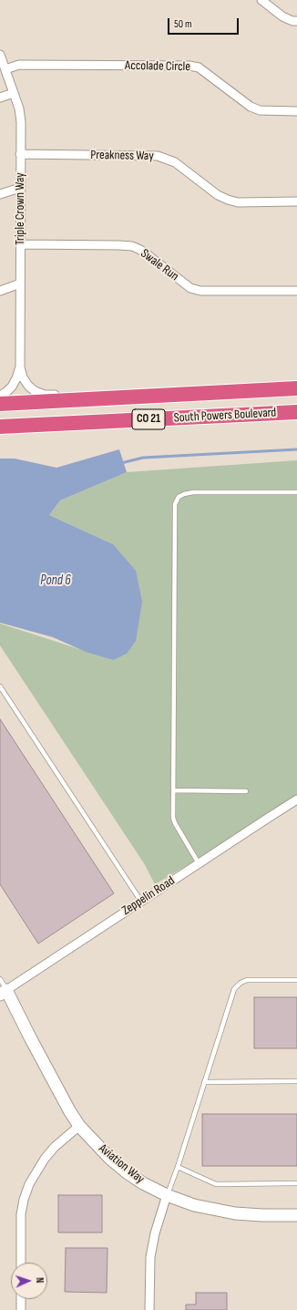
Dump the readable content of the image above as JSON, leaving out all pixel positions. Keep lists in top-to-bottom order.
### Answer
{
  "streets": {
    "highway": ["South Powers Boulevard", "CO 21"],
    "street": [
      "Accolade Circle",
      "Preakness Way",
      "Triple Crown Way",
      "Swale Run",
      "Zeppelin Road",
      "Aviation Way"
    ]
  },
  "crossings": [
    ["Accolade Circle", "Triple Crown Way"],
    ["Preakness Way", "Triple Crown Way"],
    ["Triple Crown Way", "Swale Run"],
    ["Triple Crown Way", "South Powers Boulevard"],
    ["Zeppelin Road", "Aviation Way"]
  ],
  "water": ["Pond 6"],
  "scale_bar": "50 m",
  "north": "right"
}
